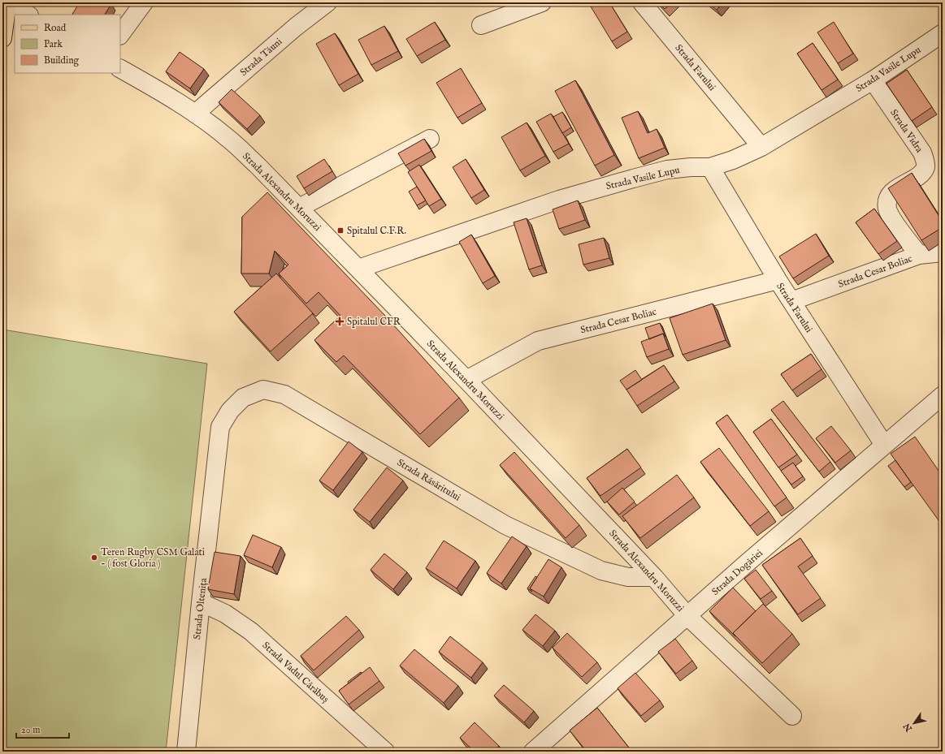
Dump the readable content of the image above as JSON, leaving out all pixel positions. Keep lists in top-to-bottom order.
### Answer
{
  "streets": {
    "street": [
      "Strada Tăuni",
      "Strada Farului",
      "Strada Vasile Lupu",
      "Strada Vidra",
      "Strada Alexandru Moruzzi",
      "Strada Cesar Boliac",
      "Strada Răsăritului",
      "Strada Dogăriei",
      "Strada Oltenița",
      "Strada Vadul Cărăbuș"
    ]
  },
  "crossings": [
    ["Strada Tăuni", "Strada Alexandru Moruzzi"],
    ["Strada Farului", "Strada Vasile Lupu"],
    ["Strada Farului", "Strada Cesar Boliac"],
    ["Strada Farului", "Strada Dogăriei"],
    ["Strada Vasile Lupu", "Strada Vidra"],
    ["Strada Vasile Lupu", "Strada Alexandru Moruzzi"],
    ["Strada Vidra", "Strada Cesar Boliac"],
    ["Strada Alexandru Moruzzi", "Strada Cesar Boliac"],
    ["Strada Alexandru Moruzzi", "Strada Răsăritului"],
    ["Strada Alexandru Moruzzi", "Strada Dogăriei"],
    ["Strada Răsăritului", "Strada Oltenița"],
    ["Strada Oltenița", "Strada Vadul Cărăbuș"]
  ],
  "places": {
    "transit": ["Spitalul C.F.R."],
    "health": ["Spitalul CFR"],
    "other": ["Teren Rugby CSM Galati - ( fost Gloria )"]
  },
  "legend": ["Road", "Park", "Building"],
  "scale_bar": "20 m",
  "north": "bottom left"
}
